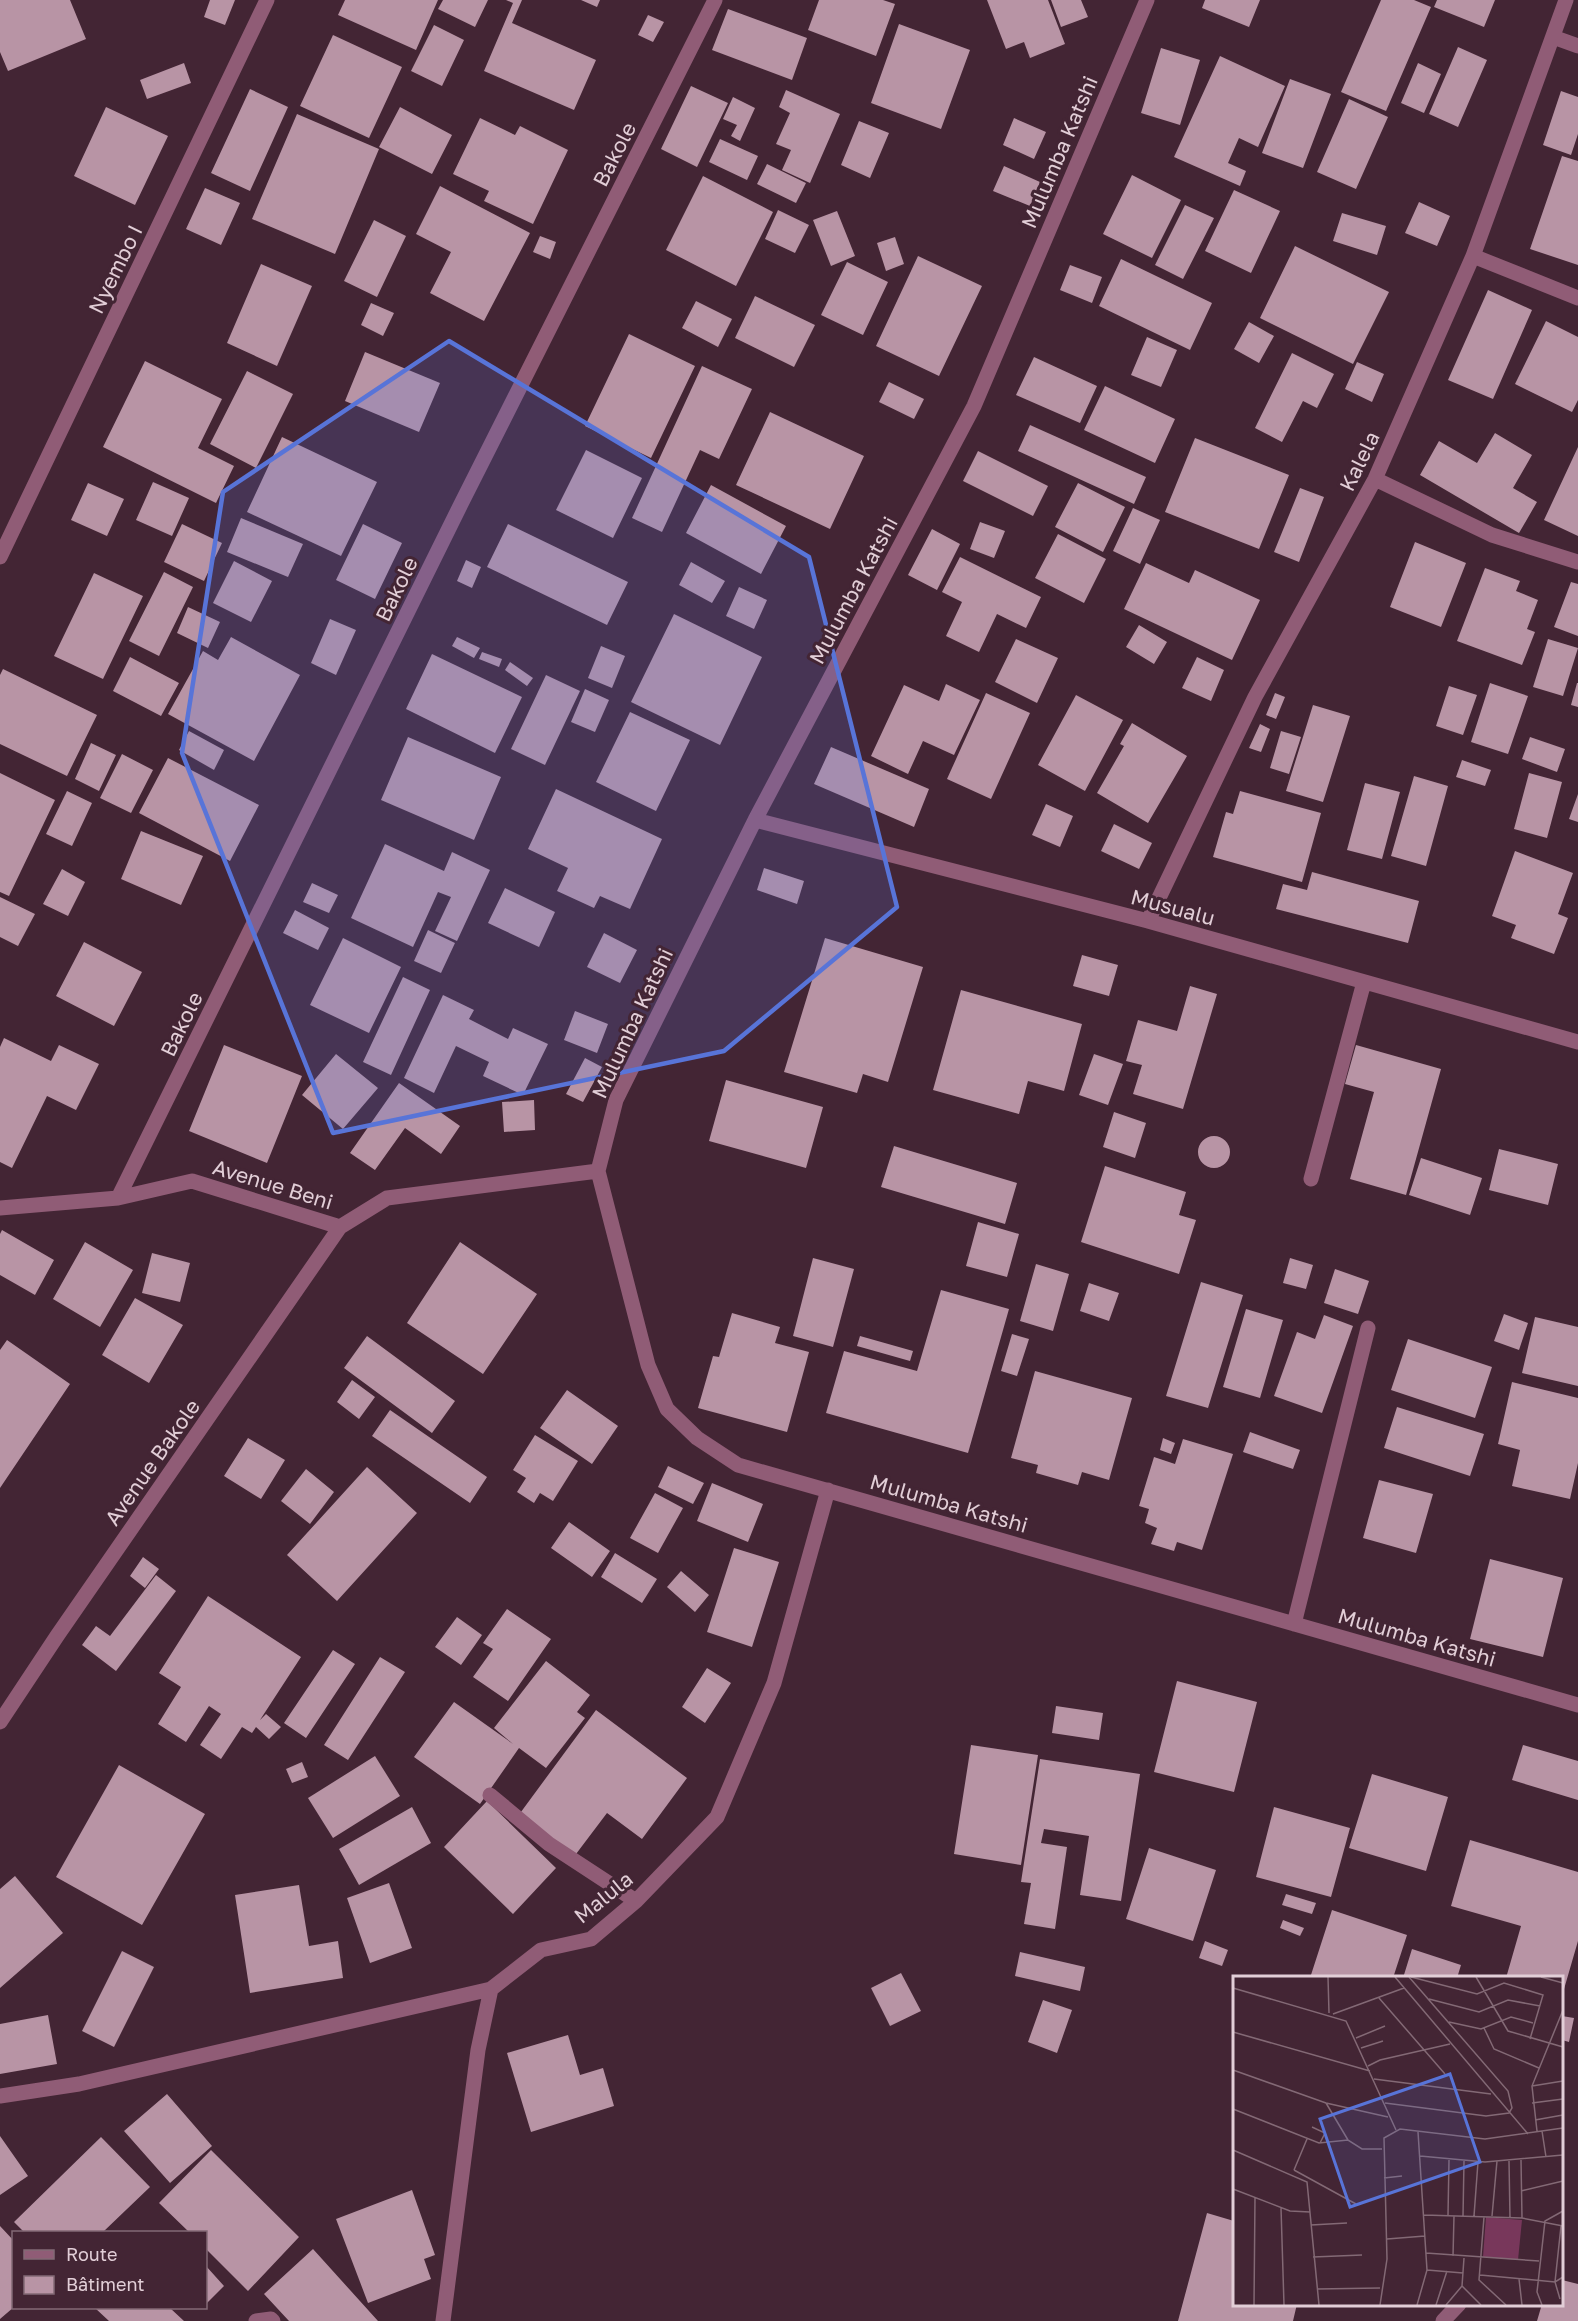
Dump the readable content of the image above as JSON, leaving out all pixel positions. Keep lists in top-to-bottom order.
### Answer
{
  "streets": {
    "street": [
      "Mulumba Katshi",
      "Bakole",
      "Nyembo I",
      "Kalela",
      "Musualu",
      "Avenue Beni",
      "Avenue Bakole",
      "Malula"
    ]
  },
  "crossings": [
    ["Mulumba Katshi", "Musualu"],
    ["Mulumba Katshi", "Avenue Beni"],
    ["Mulumba Katshi", "Malula"],
    ["Bakole", "Avenue Beni"],
    ["Kalela", "Musualu"],
    ["Avenue Beni", "Avenue Bakole"]
  ],
  "legend": ["Route", "Bâtiment"]
}
